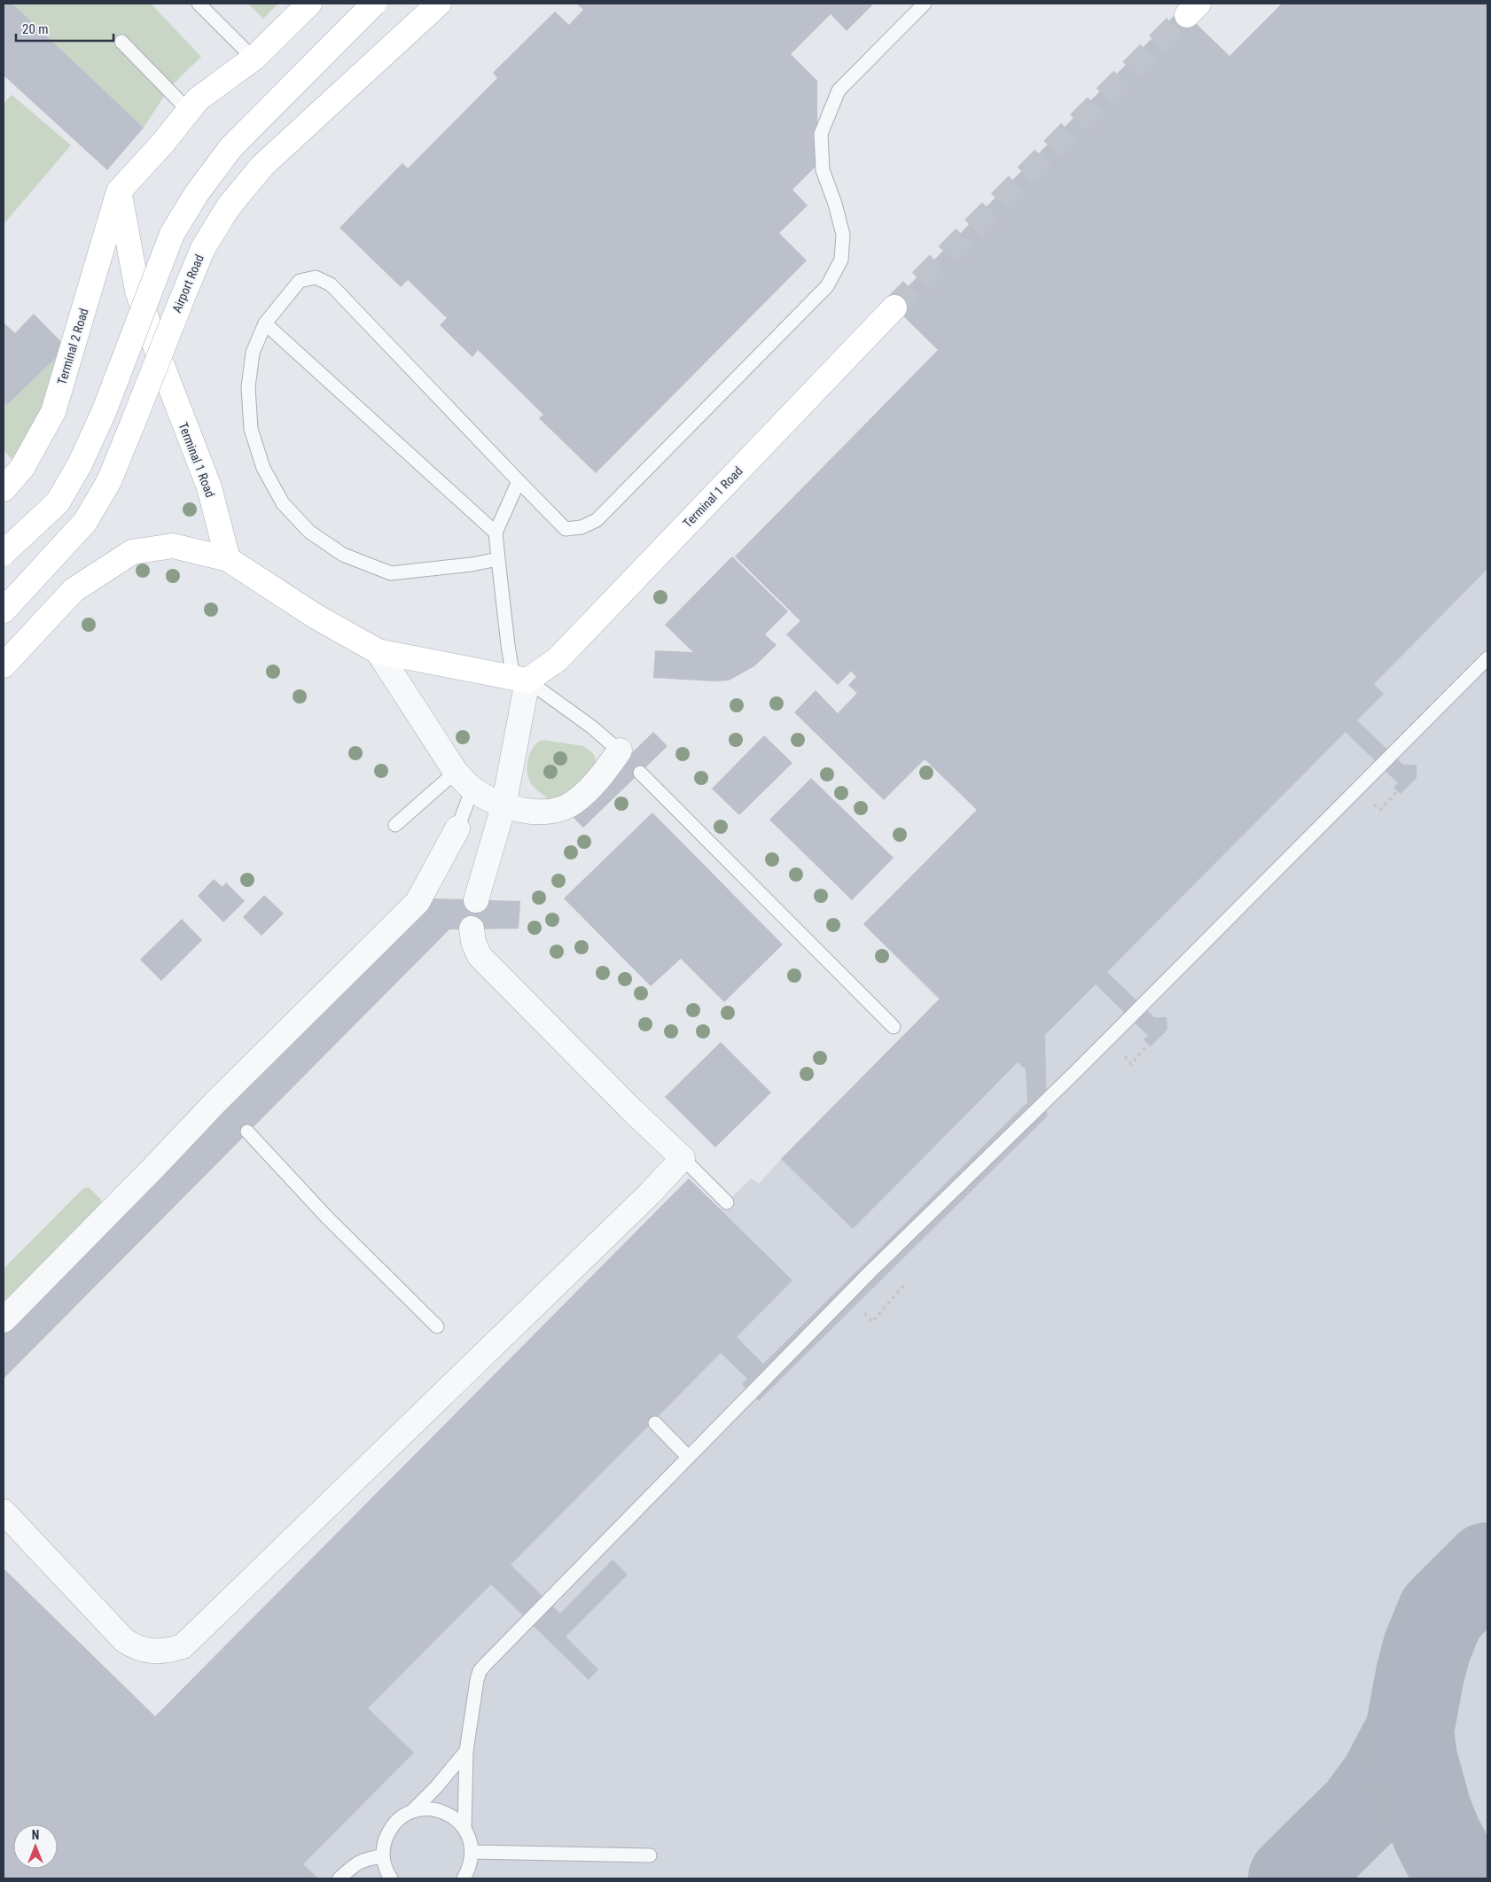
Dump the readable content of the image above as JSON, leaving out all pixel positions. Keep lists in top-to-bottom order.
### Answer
{
  "streets": {
    "street": ["Airport Road", "Terminal 2 Road", "Terminal 1 Road"]
  },
  "crossings": [
    ["Terminal 2 Road", "Terminal 1 Road"]
  ],
  "scale_bar": "20 m",
  "north": "top"
}
